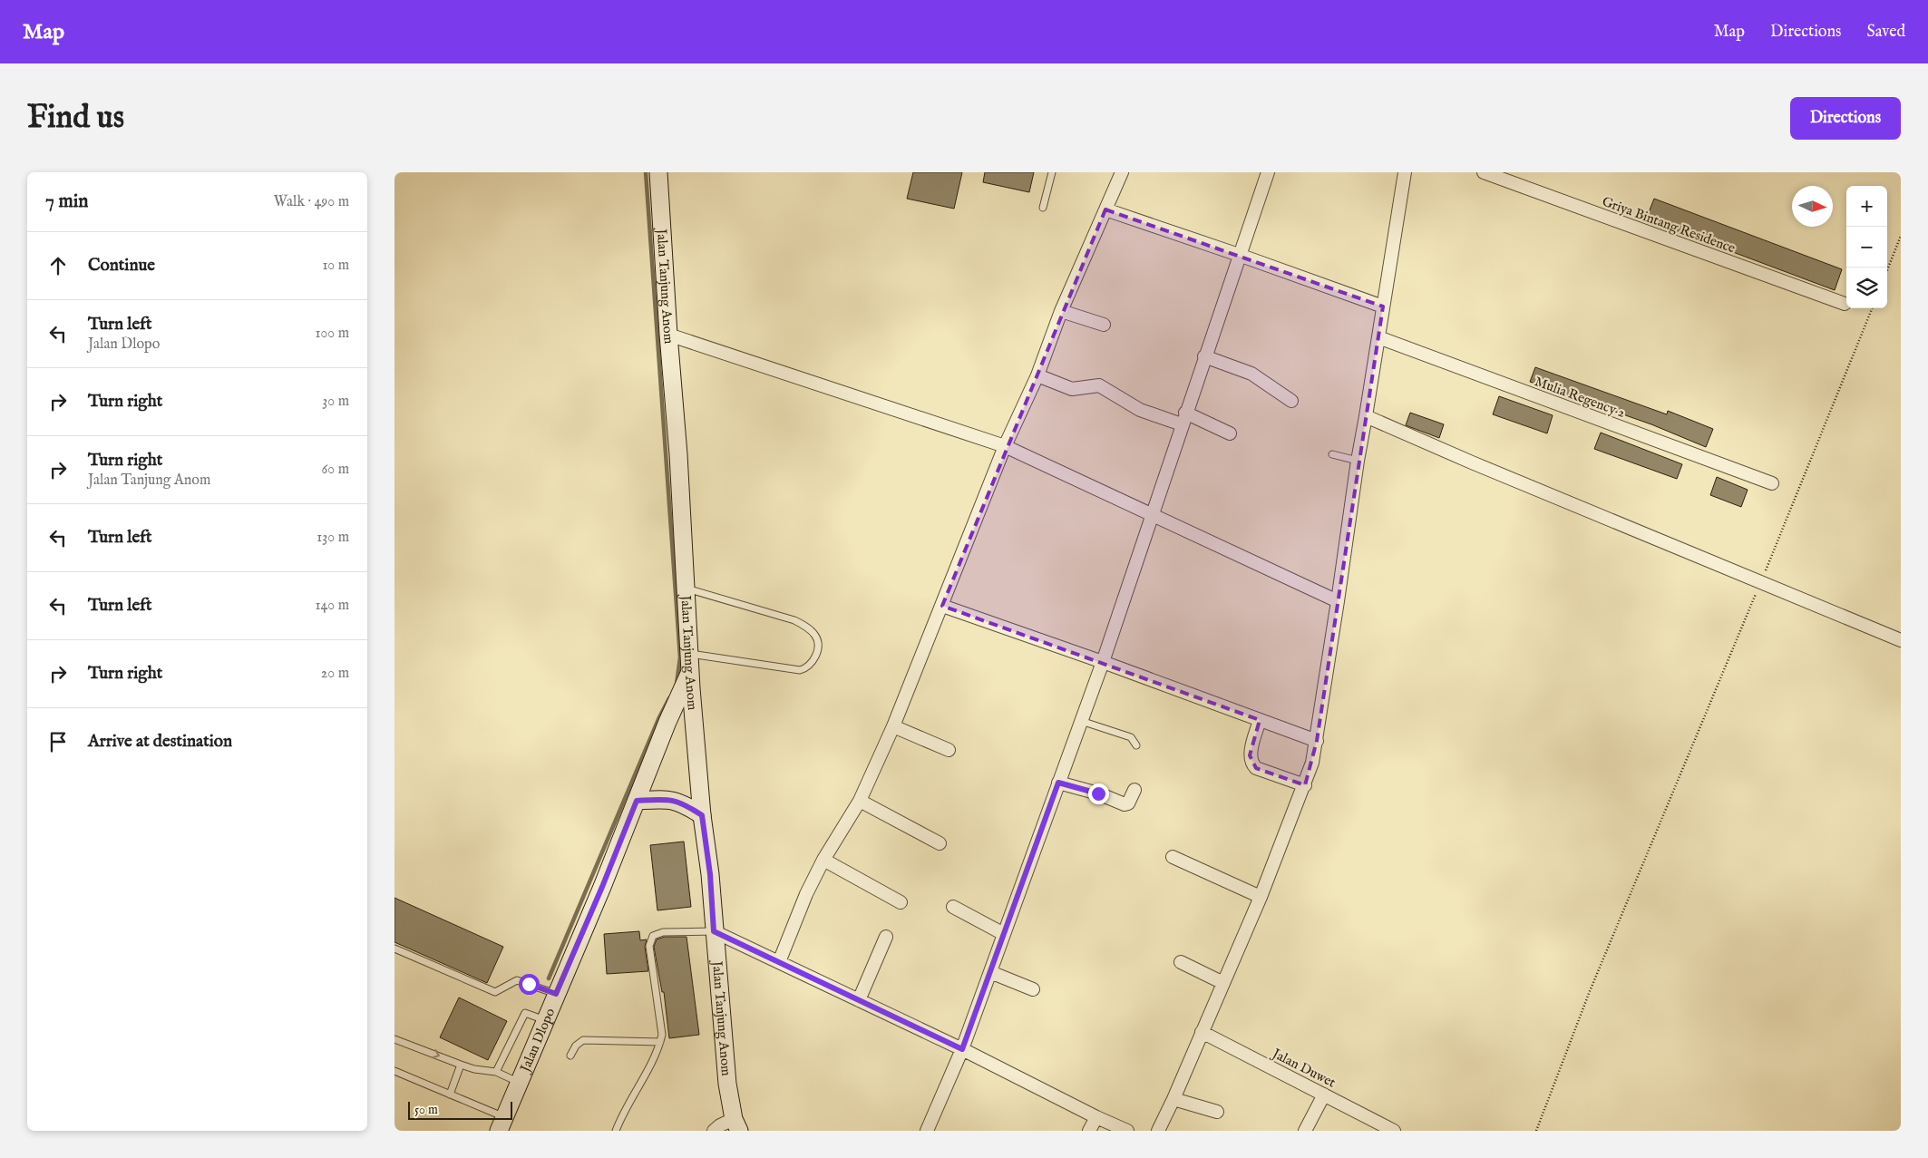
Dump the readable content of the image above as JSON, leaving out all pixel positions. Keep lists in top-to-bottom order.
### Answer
{
  "streets": {
    "main road": ["Jalan Tanjung Anom", "Jalan Dlopo"],
    "street": ["Griya Bintang Residence", "Mulia Regency 2", "Jalan Duwet"]
  },
  "crossings": [
    ["Jalan Tanjung Anom", "Jalan Dlopo"]
  ],
  "scale_bar": "50 m",
  "north": "right",
  "page": {
    "header": "Map",
    "nav": ["Map", "Directions", "Saved"],
    "buttons": "Directions",
    "title": "Find us",
    "heading": ["7 min", "Walk · 490 m"],
    "map_buttons": ["+", "−"],
    "list": [
      ["Continue", "10 m"],
      ["Turn left", "Jalan Dlopo", "100 m"],
      ["Turn right", "30 m"],
      ["Turn right", "Jalan Tanjung Anom", "60 m"],
      ["Turn left", "130 m"],
      ["Turn left", "140 m"],
      ["Turn right", "20 m"],
      "Arrive at destination"
    ],
    "scale": "50 m"
  }
}
